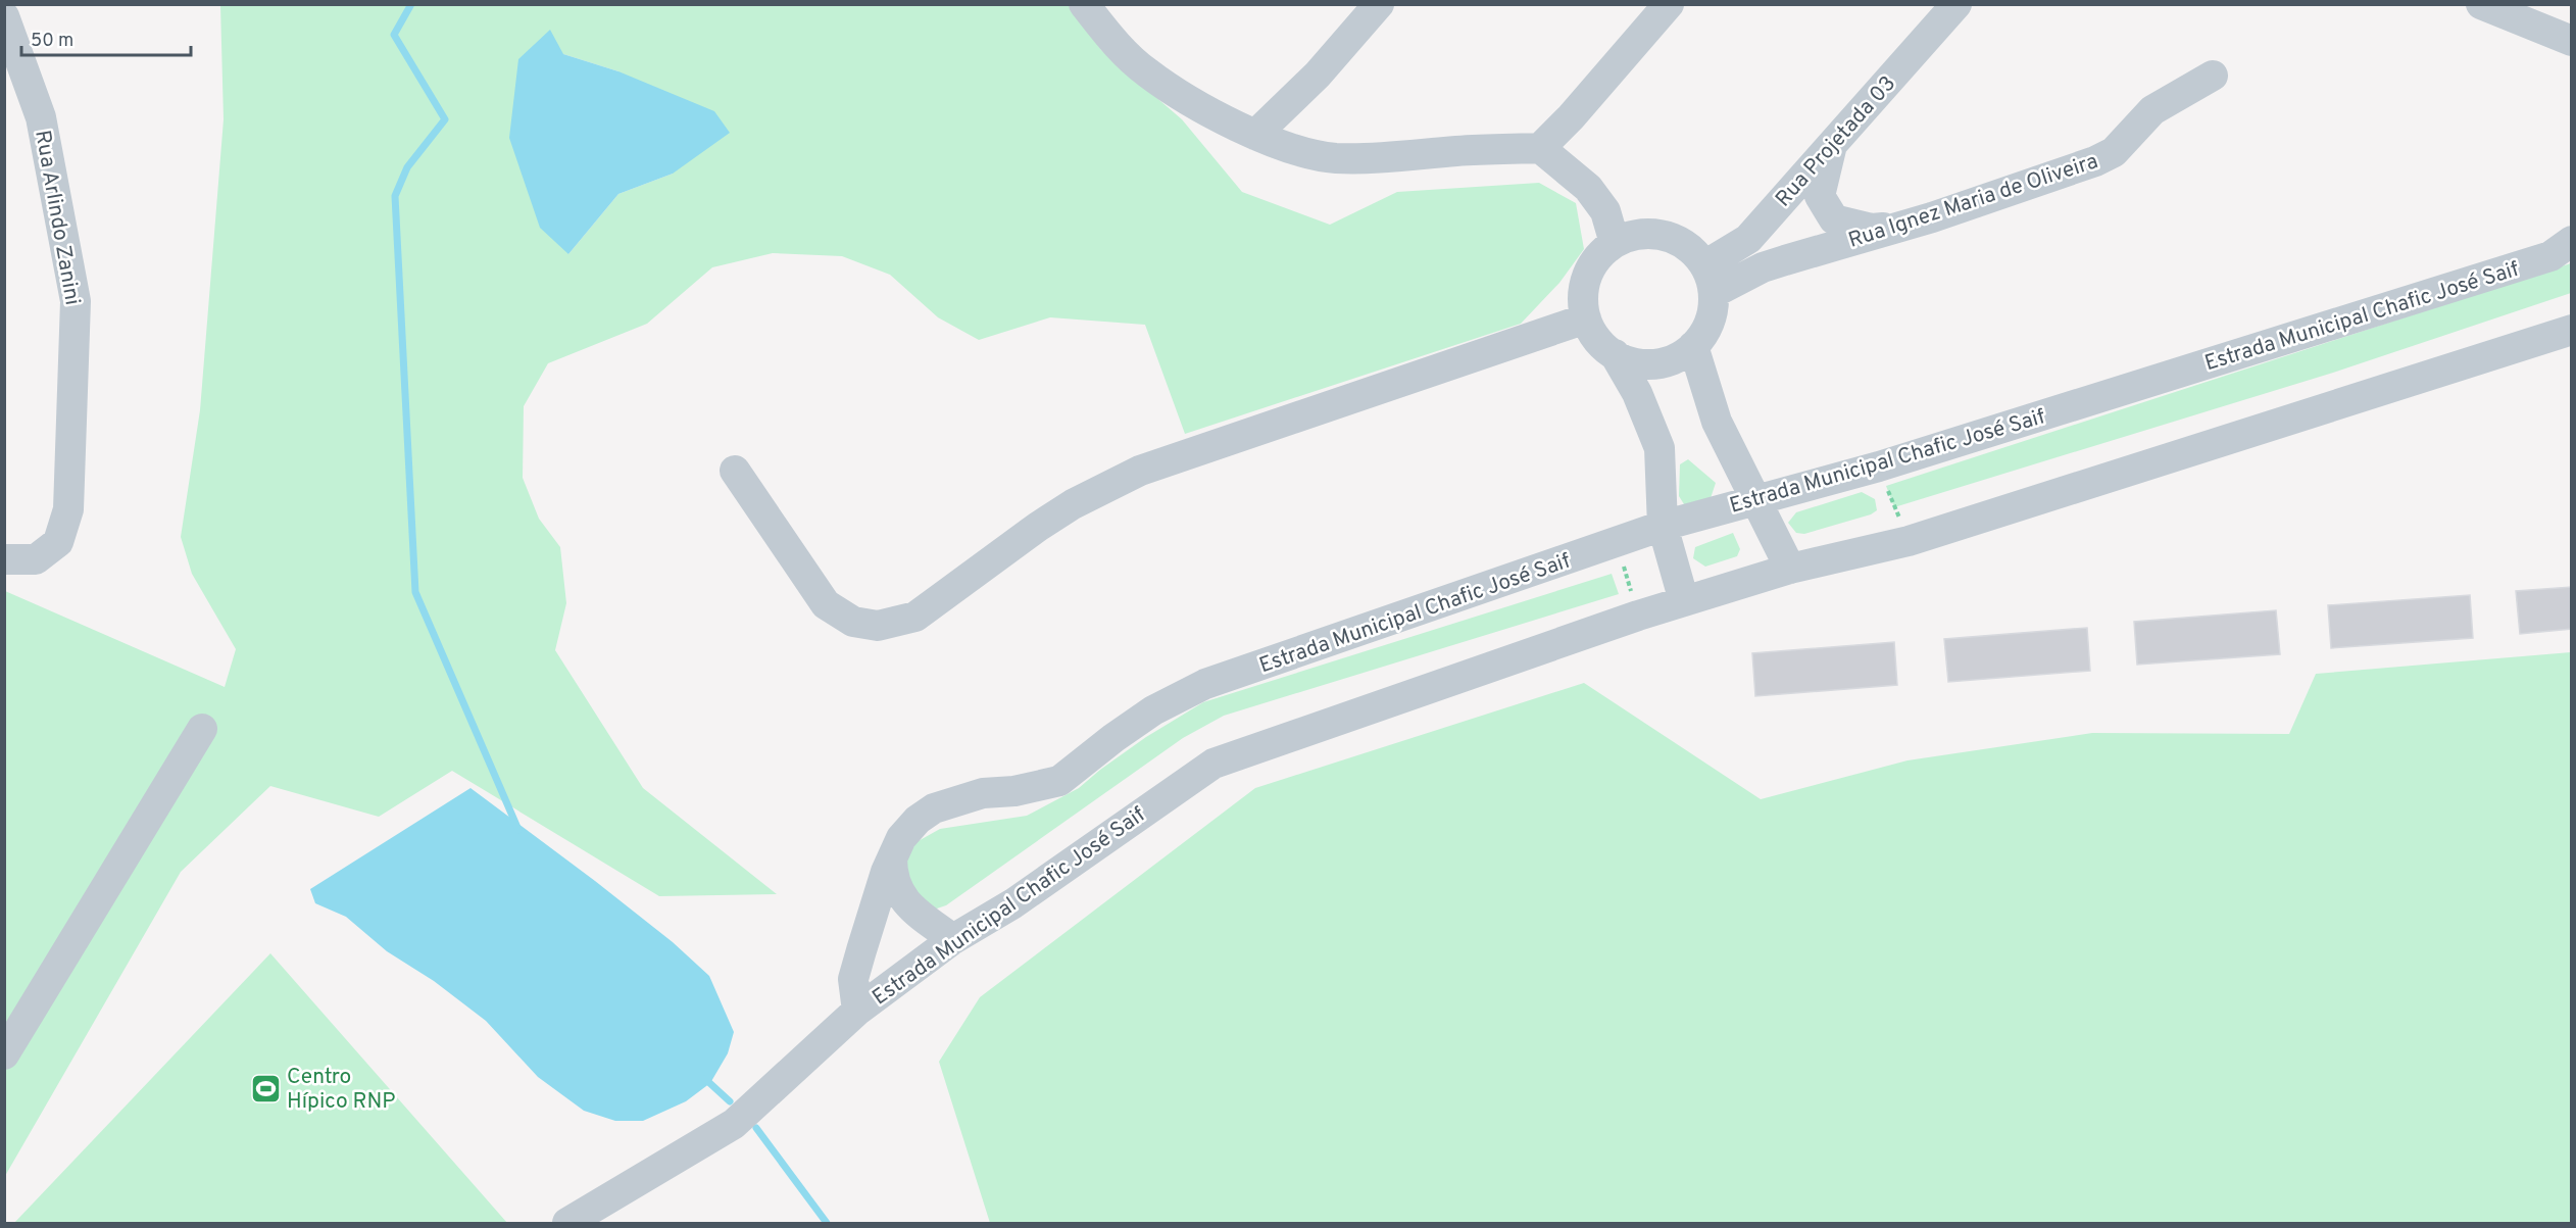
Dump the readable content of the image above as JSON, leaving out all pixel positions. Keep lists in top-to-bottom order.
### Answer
{
  "streets": {
    "street": [
      "Rua Projetada 03",
      "Rua Ignez Maria de Oliveira",
      "Rua Arlindo Zanini",
      "Estrada Municipal Chafic José Saif"
    ]
  },
  "crossings": [
    ["Rua Projetada 03", "Rua Ignez Maria de Oliveira"]
  ],
  "places": {
    "sports": ["Centro Hípico RNP"]
  },
  "scale_bar": "50 m"
}
